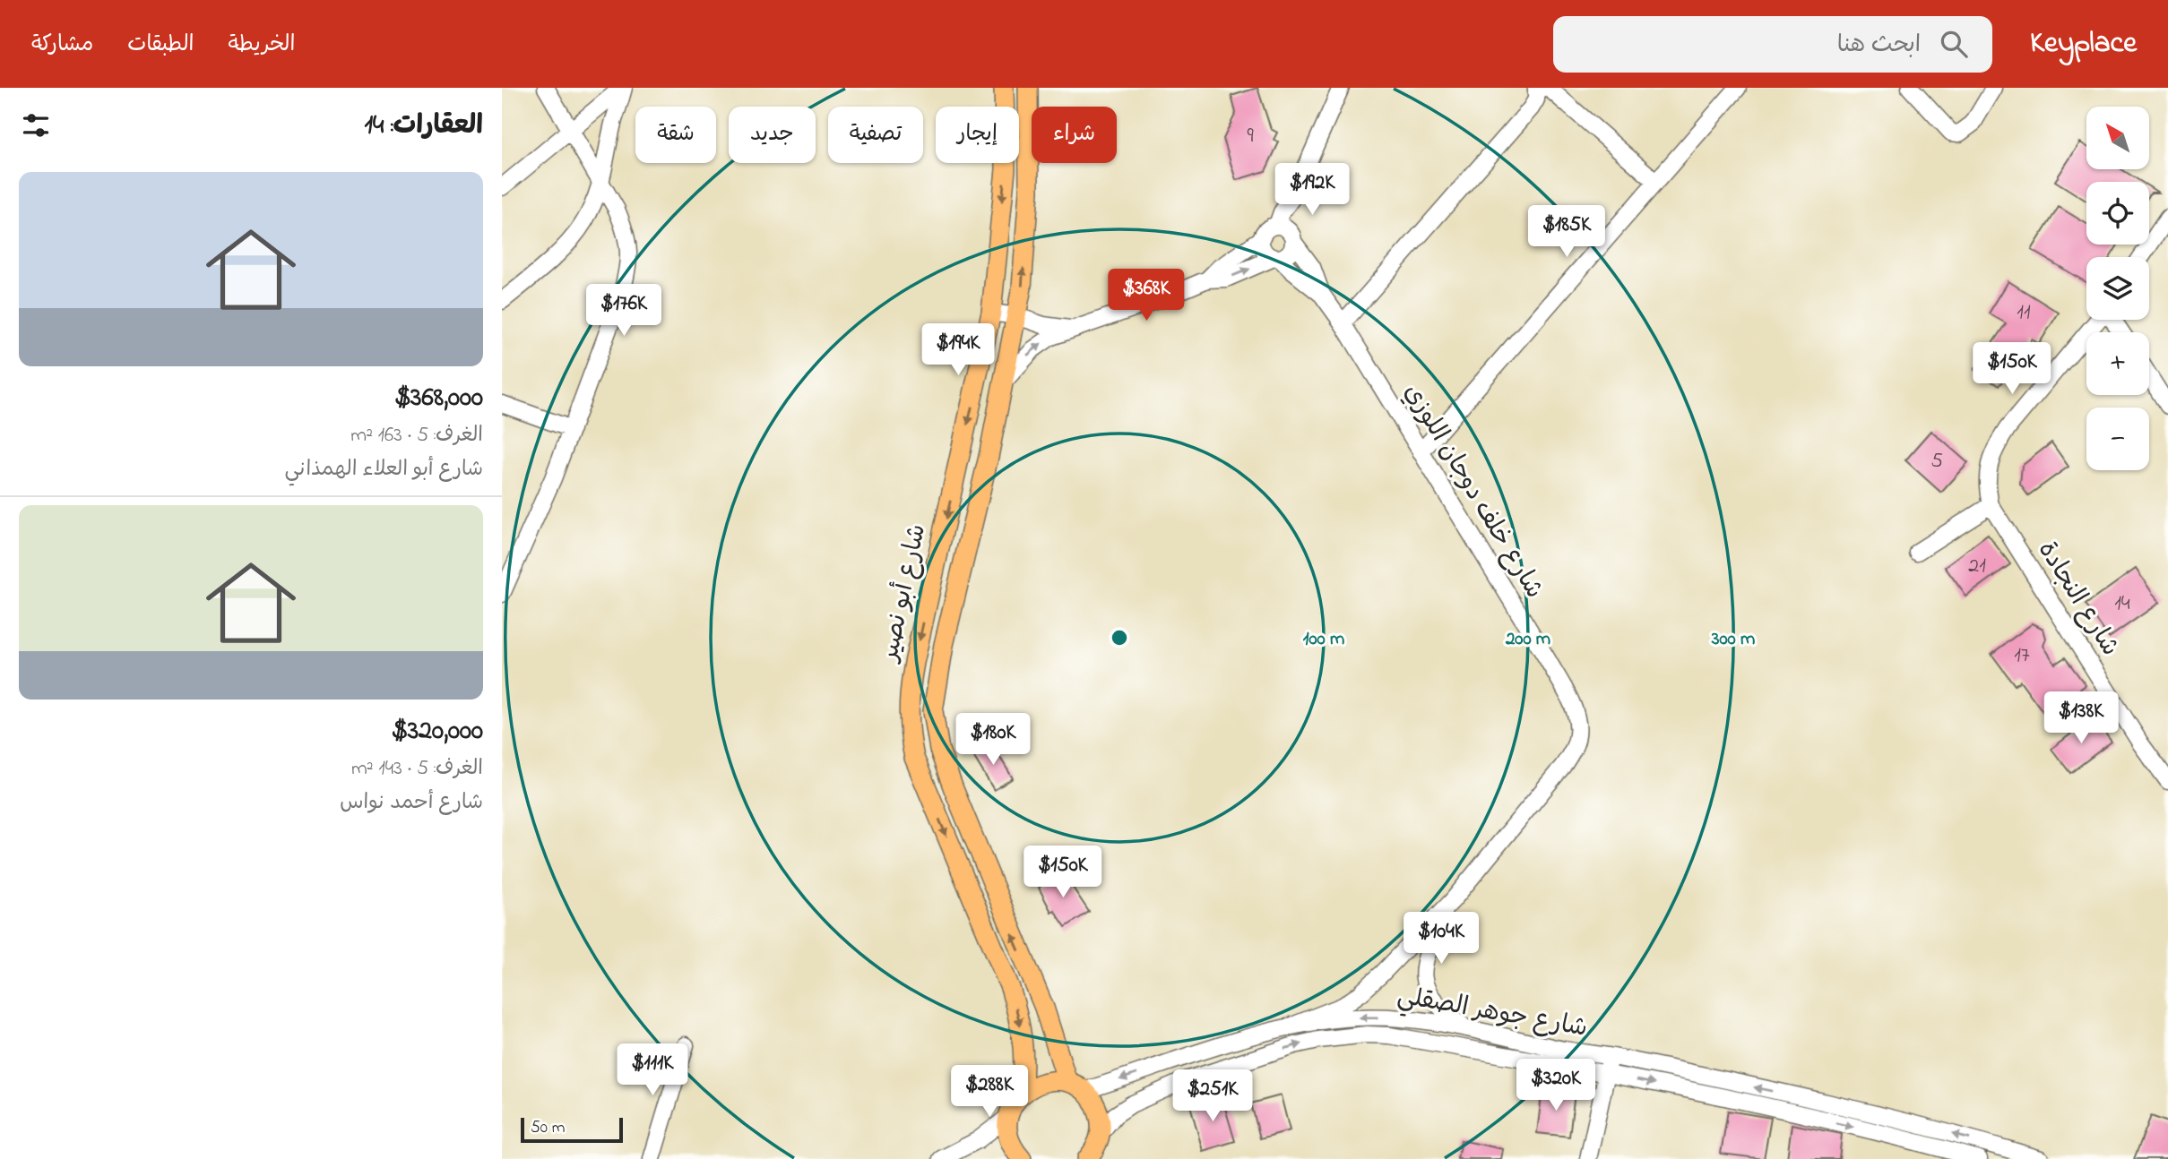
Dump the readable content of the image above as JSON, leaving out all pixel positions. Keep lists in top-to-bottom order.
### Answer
{
  "streets": {
    "main road": ["شارع أبو نصير"],
    "street": ["شارع خلف دوجان اللوزي", "شارع النجادة", "شارع جوهر الصقلي"]
  },
  "crossings": [
    ["شارع خلف دوجان اللوزي", "شارع جوهر الصقلي"],
    ["شارع أبو نصير", "شارع جوهر الصقلي"]
  ],
  "house_numbers": [
    "9",
    "11",
    "5",
    "21",
    "14",
    "17"
  ],
  "scale_bar": "50 m",
  "north": "top left",
  "page": {
    "header": "Keyplace",
    "search": "ابحث هنا",
    "nav": ["الخريطة", "الطبقات", "مشاركة"],
    "heading": "العقارات: 14",
    "map_buttons": ["+", "−"],
    "chip": [
      "شراء",
      "إيجار",
      "تصفية",
      "جديد",
      "شقة"
    ],
    "price": [
      "$192K",
      "$185K",
      "$368K",
      "$176K",
      "$194K",
      "$150K",
      "$138K",
      "$180K",
      "$150K",
      "$104K",
      "$111K",
      "$320K",
      "$288K",
      "$251K"
    ],
    "list": [
      {
        "name": "$368,000",
        "note": "الغرف: 5 · 163 m² · شارع أبو العلاء الهمذاني"
      },
      {
        "name": "$320,000",
        "note": "الغرف: 5 · 143 m² · شارع أحمد نواس"
      }
    ],
    "scale": "50 m"
  },
  "rings": ["100 m", "200 m", "300 m"]
}
